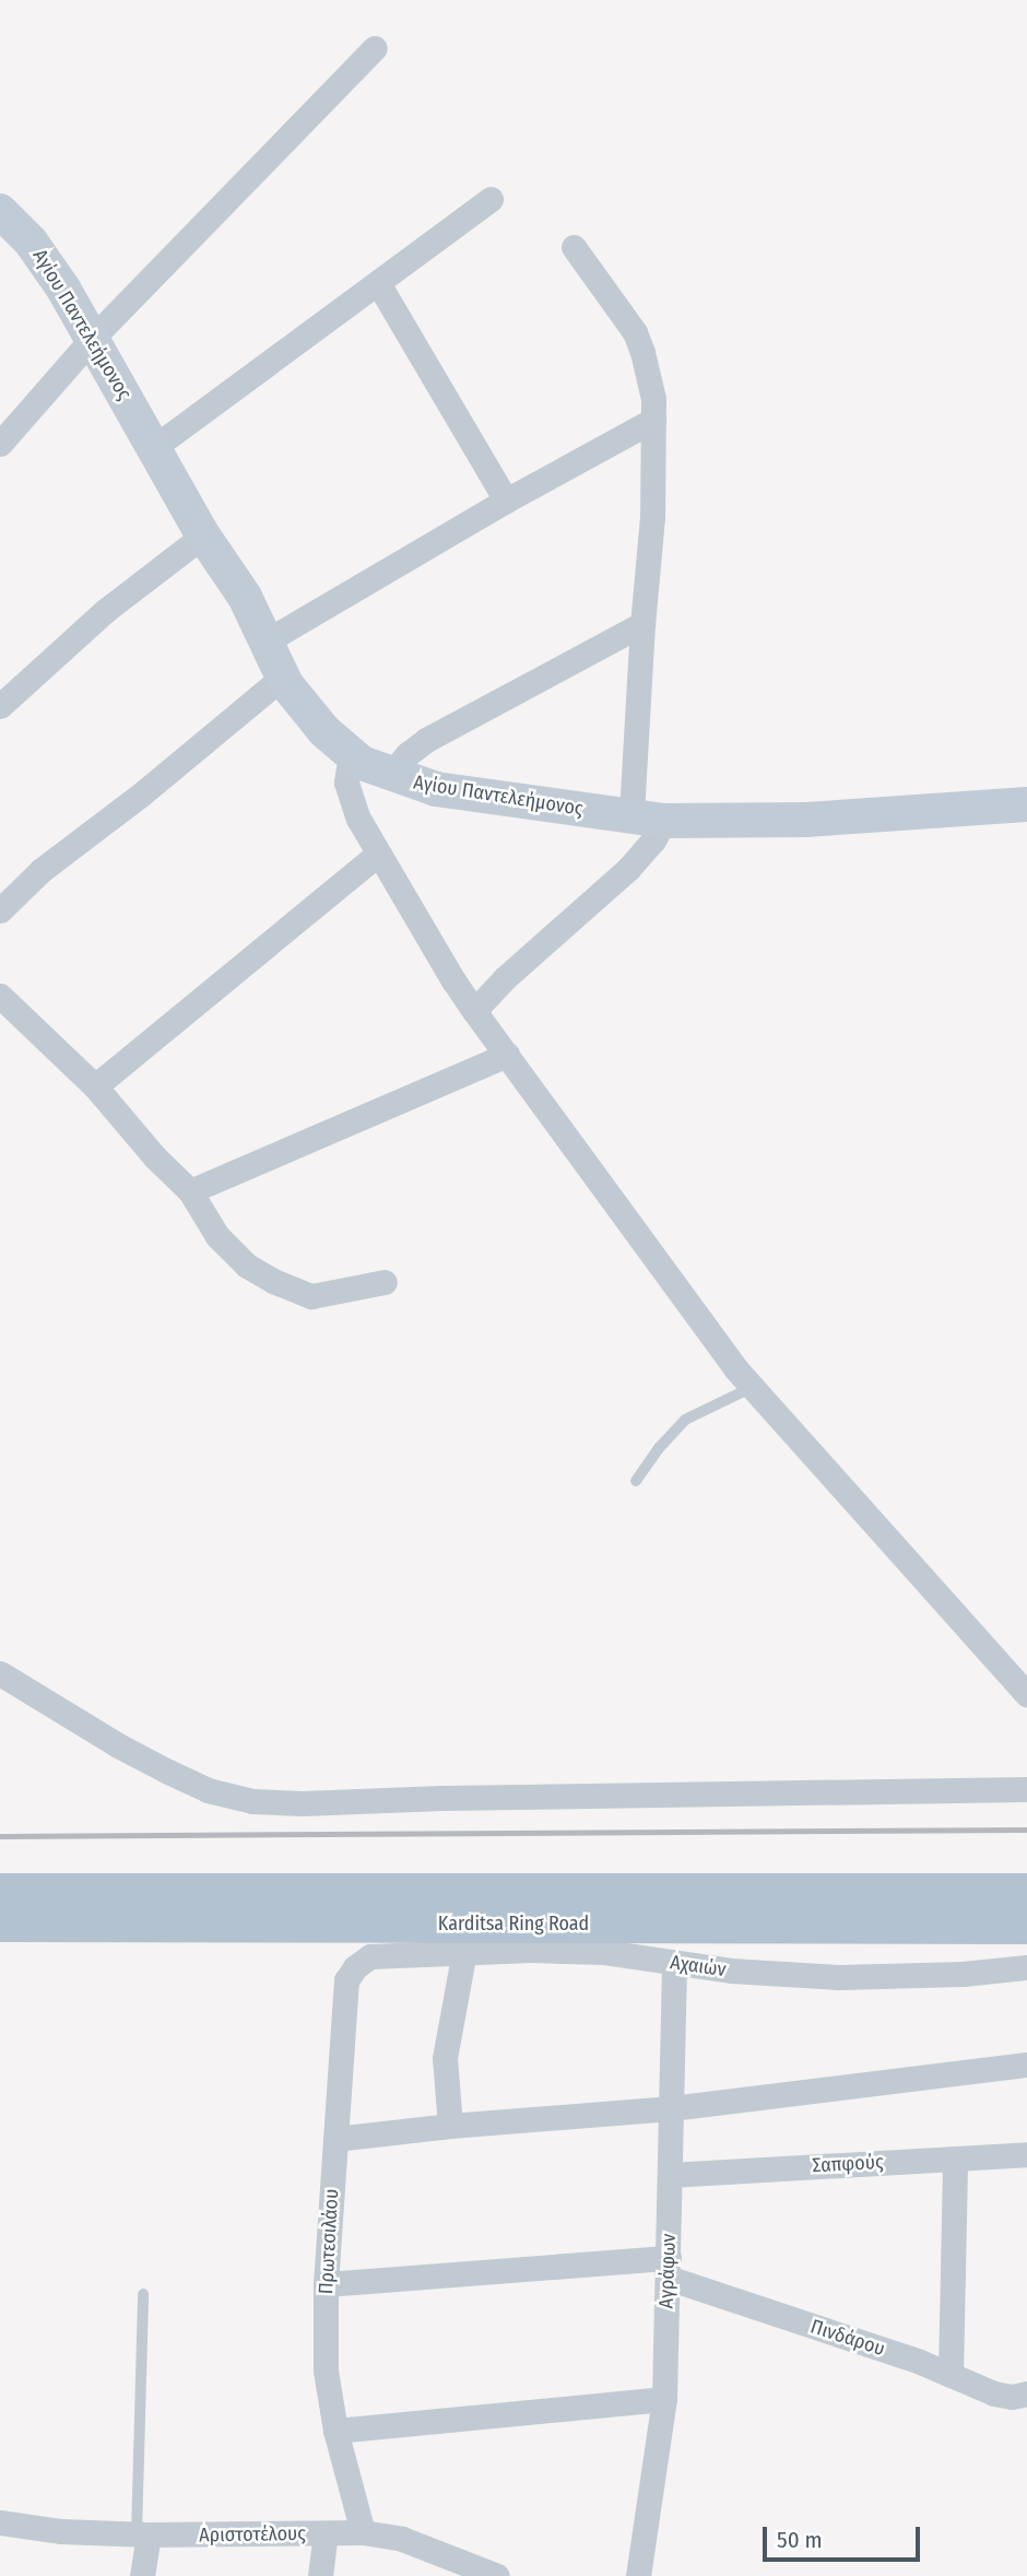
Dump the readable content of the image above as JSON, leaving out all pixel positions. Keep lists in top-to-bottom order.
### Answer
{
  "streets": {
    "main road": ["Karditsa Ring Road"],
    "street": [
      "Αγίου Παντελεήμονος",
      "Αχαιών",
      "Σαπφούς",
      "Πρωτεσιλάου",
      "Αγράφων",
      "Πινδάρου",
      "Αριστοτέλους"
    ]
  },
  "crossings": [
    ["Αχαιών", "Πρωτεσιλάου"],
    ["Αχαιών", "Αγράφων"],
    ["Σαπφούς", "Αγράφων"],
    ["Πρωτεσιλάου", "Αριστοτέλους"],
    ["Αγράφων", "Πινδάρου"]
  ],
  "scale_bar": "50 m"
}
